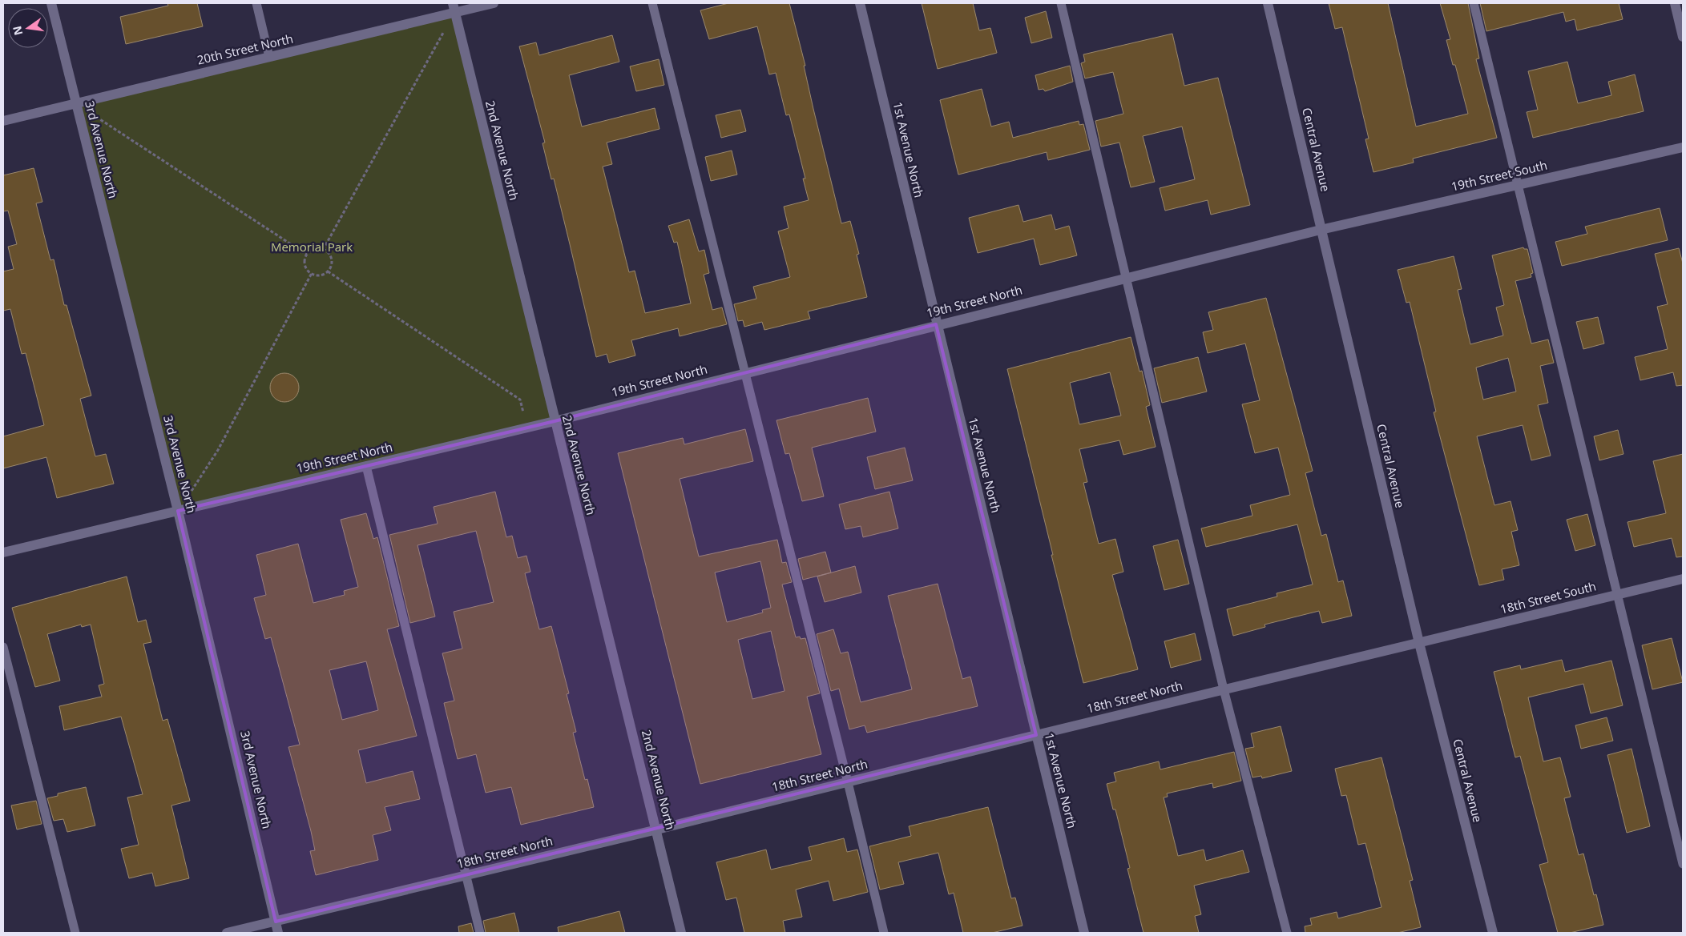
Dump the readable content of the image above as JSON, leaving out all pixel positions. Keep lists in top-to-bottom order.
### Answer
{
  "streets": {
    "street": [
      "20th Street North",
      "3rd Avenue North",
      "1st Avenue North",
      "Central Avenue",
      "2nd Avenue North",
      "19th Street South",
      "19th Street North",
      "18th Street South",
      "18th Street North"
    ]
  },
  "crossings": [
    ["20th Street North", "3rd Avenue North"],
    ["20th Street North", "2nd Avenue North"],
    ["3rd Avenue North", "19th Street North"],
    ["3rd Avenue North", "18th Street North"],
    ["1st Avenue North", "19th Street North"],
    ["1st Avenue North", "18th Street North"],
    ["Central Avenue", "19th Street South"],
    ["Central Avenue", "19th Street North"],
    ["Central Avenue", "18th Street South"],
    ["Central Avenue", "18th Street North"],
    ["2nd Avenue North", "19th Street North"],
    ["2nd Avenue North", "18th Street North"],
    ["19th Street South", "19th Street North"],
    ["18th Street South", "18th Street North"]
  ],
  "parks": ["Memorial Park"],
  "north": "left"
}
